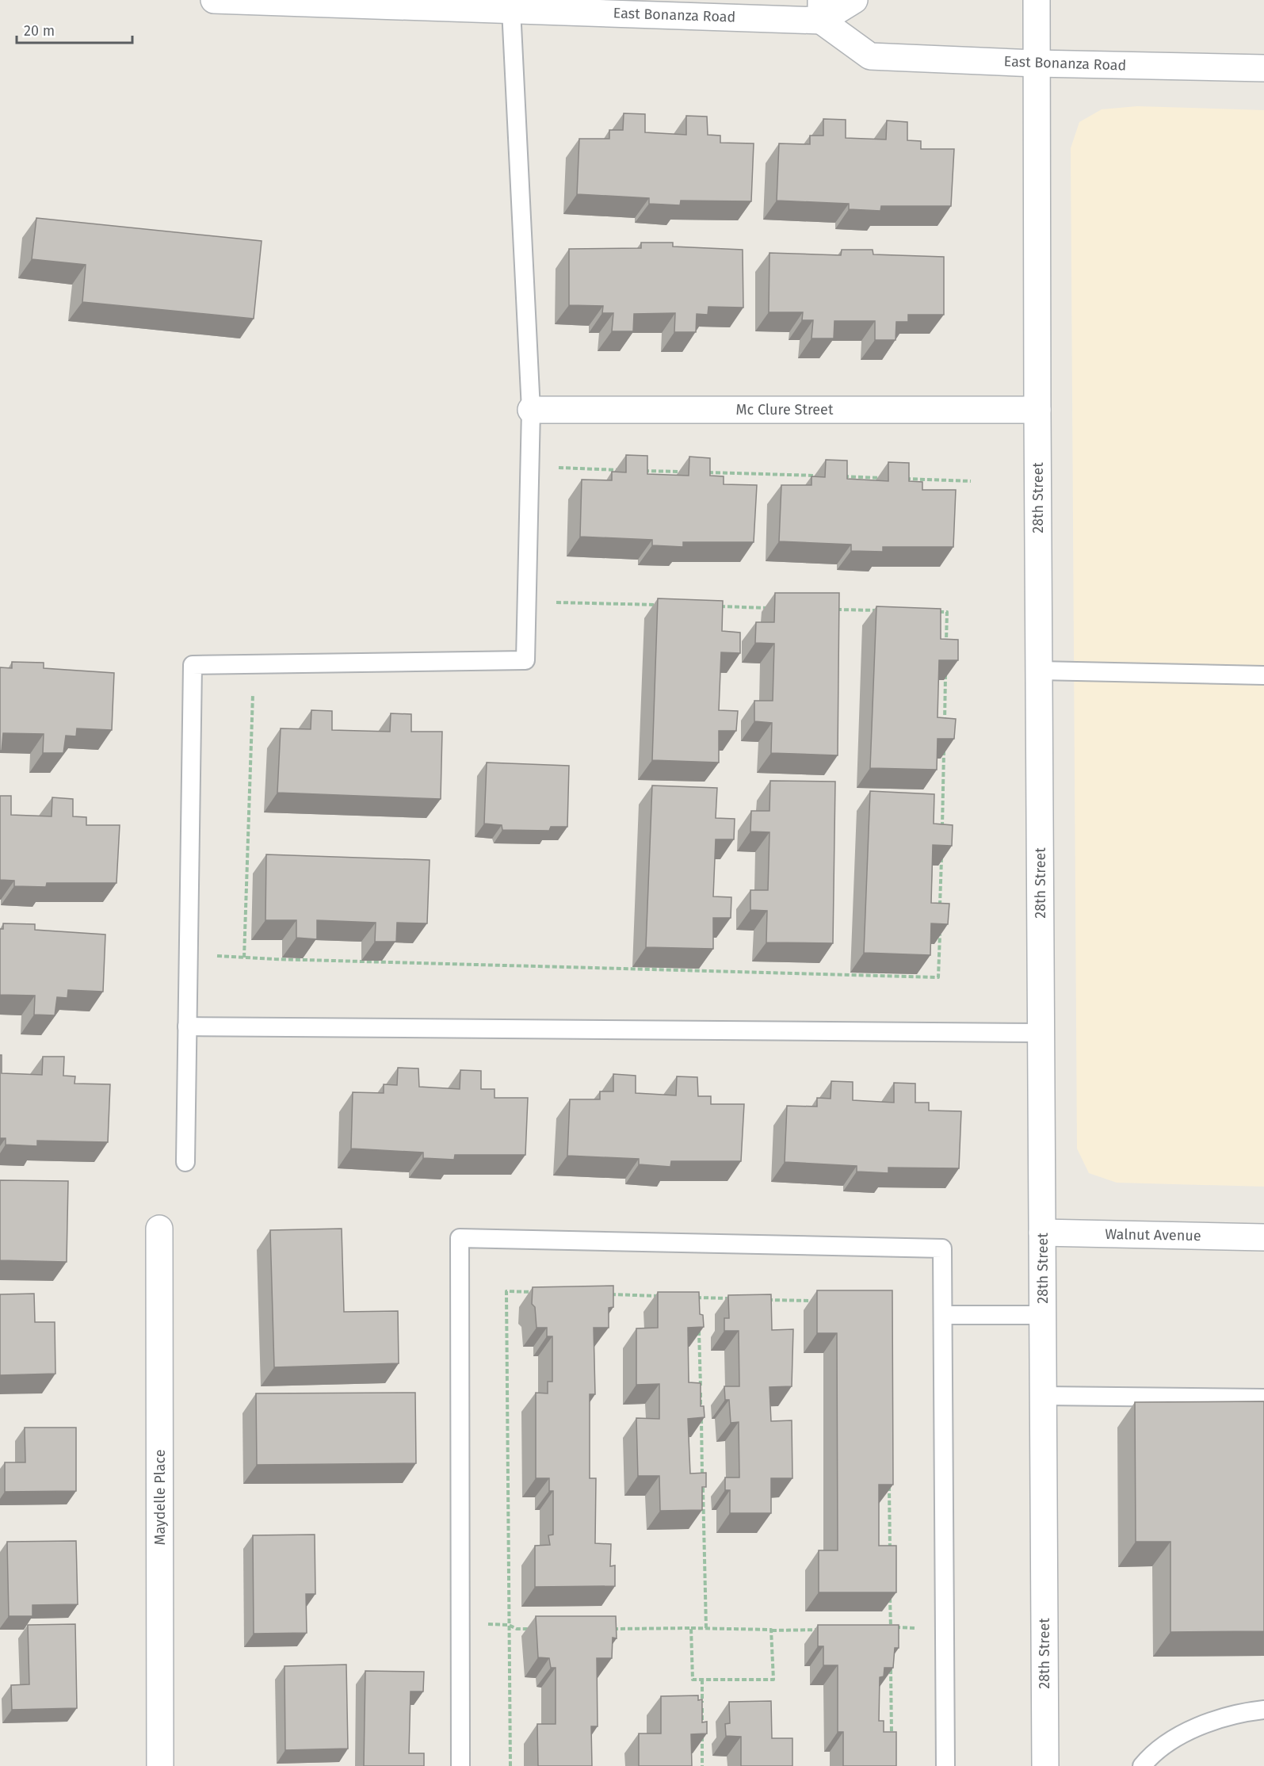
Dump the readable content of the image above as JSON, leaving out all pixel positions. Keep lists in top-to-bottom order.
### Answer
{
  "streets": {
    "street": [
      "East Bonanza Road",
      "Mc Clure Street",
      "28th Street",
      "Walnut Avenue",
      "Maydelle Place"
    ]
  },
  "crossings": [
    ["East Bonanza Road", "28th Street"],
    ["Mc Clure Street", "28th Street"],
    ["28th Street", "Walnut Avenue"]
  ],
  "scale_bar": "20 m"
}
